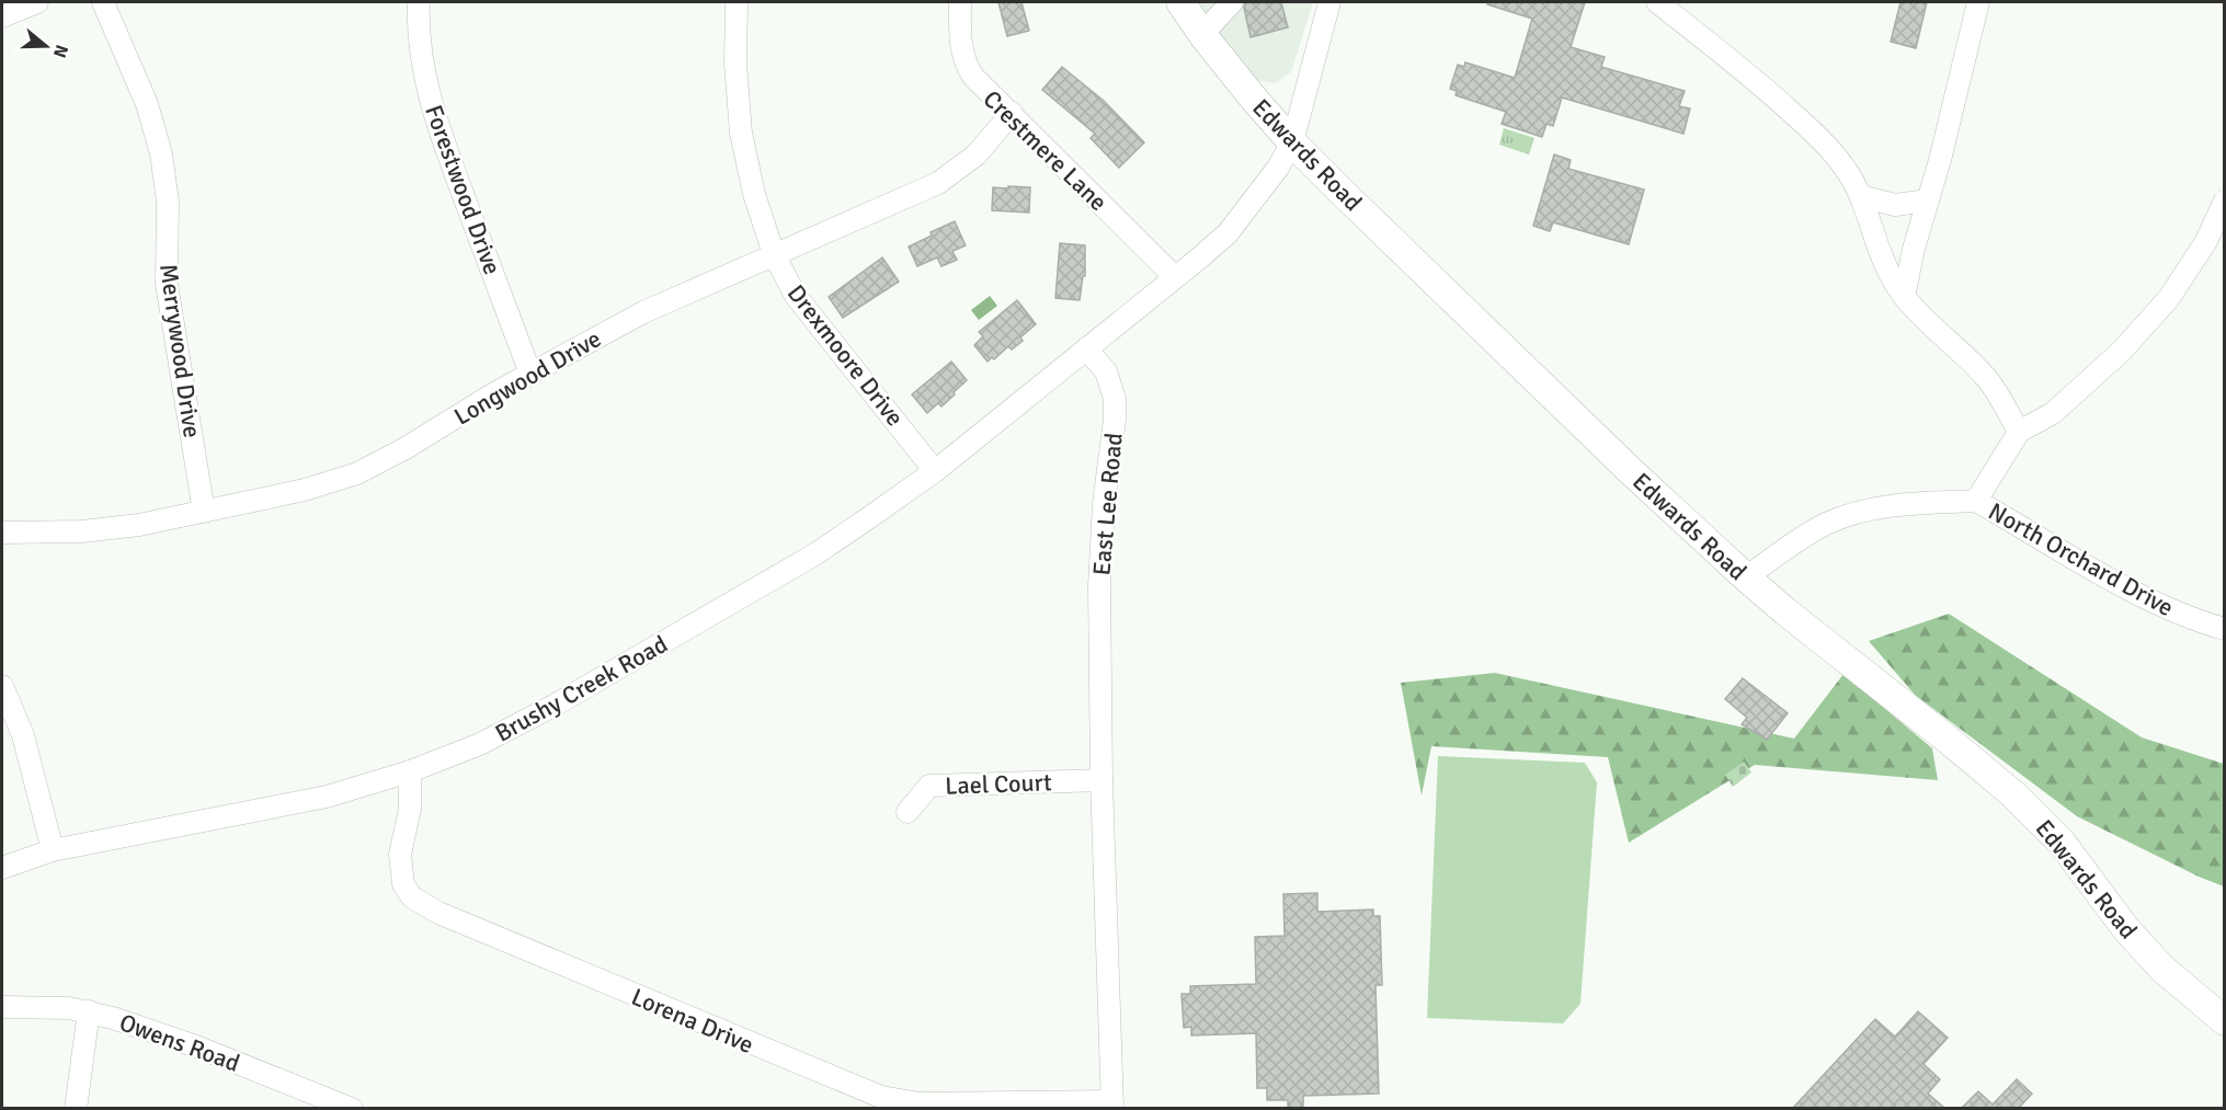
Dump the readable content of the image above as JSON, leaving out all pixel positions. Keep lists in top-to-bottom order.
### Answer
{
  "streets": {
    "main road": ["Edwards Road"],
    "street": [
      "Crestmere Lane",
      "Forestwood Drive",
      "Merrywood Drive",
      "Drexmoore Drive",
      "Longwood Drive",
      "East Lee Road",
      "North Orchard Drive",
      "Brushy Creek Road",
      "Lael Court",
      "Lorena Drive",
      "Owens Road"
    ]
  },
  "crossings": [
    ["Crestmere Lane", "Longwood Drive"],
    ["Forestwood Drive", "Longwood Drive"],
    ["Merrywood Drive", "Longwood Drive"],
    ["Drexmoore Drive", "Longwood Drive"],
    ["Drexmoore Drive", "Brushy Creek Road"],
    ["East Lee Road", "Brushy Creek Road"],
    ["East Lee Road", "Lael Court"],
    ["East Lee Road", "Lorena Drive"],
    ["Brushy Creek Road", "Lorena Drive"]
  ],
  "north": "right"
}
